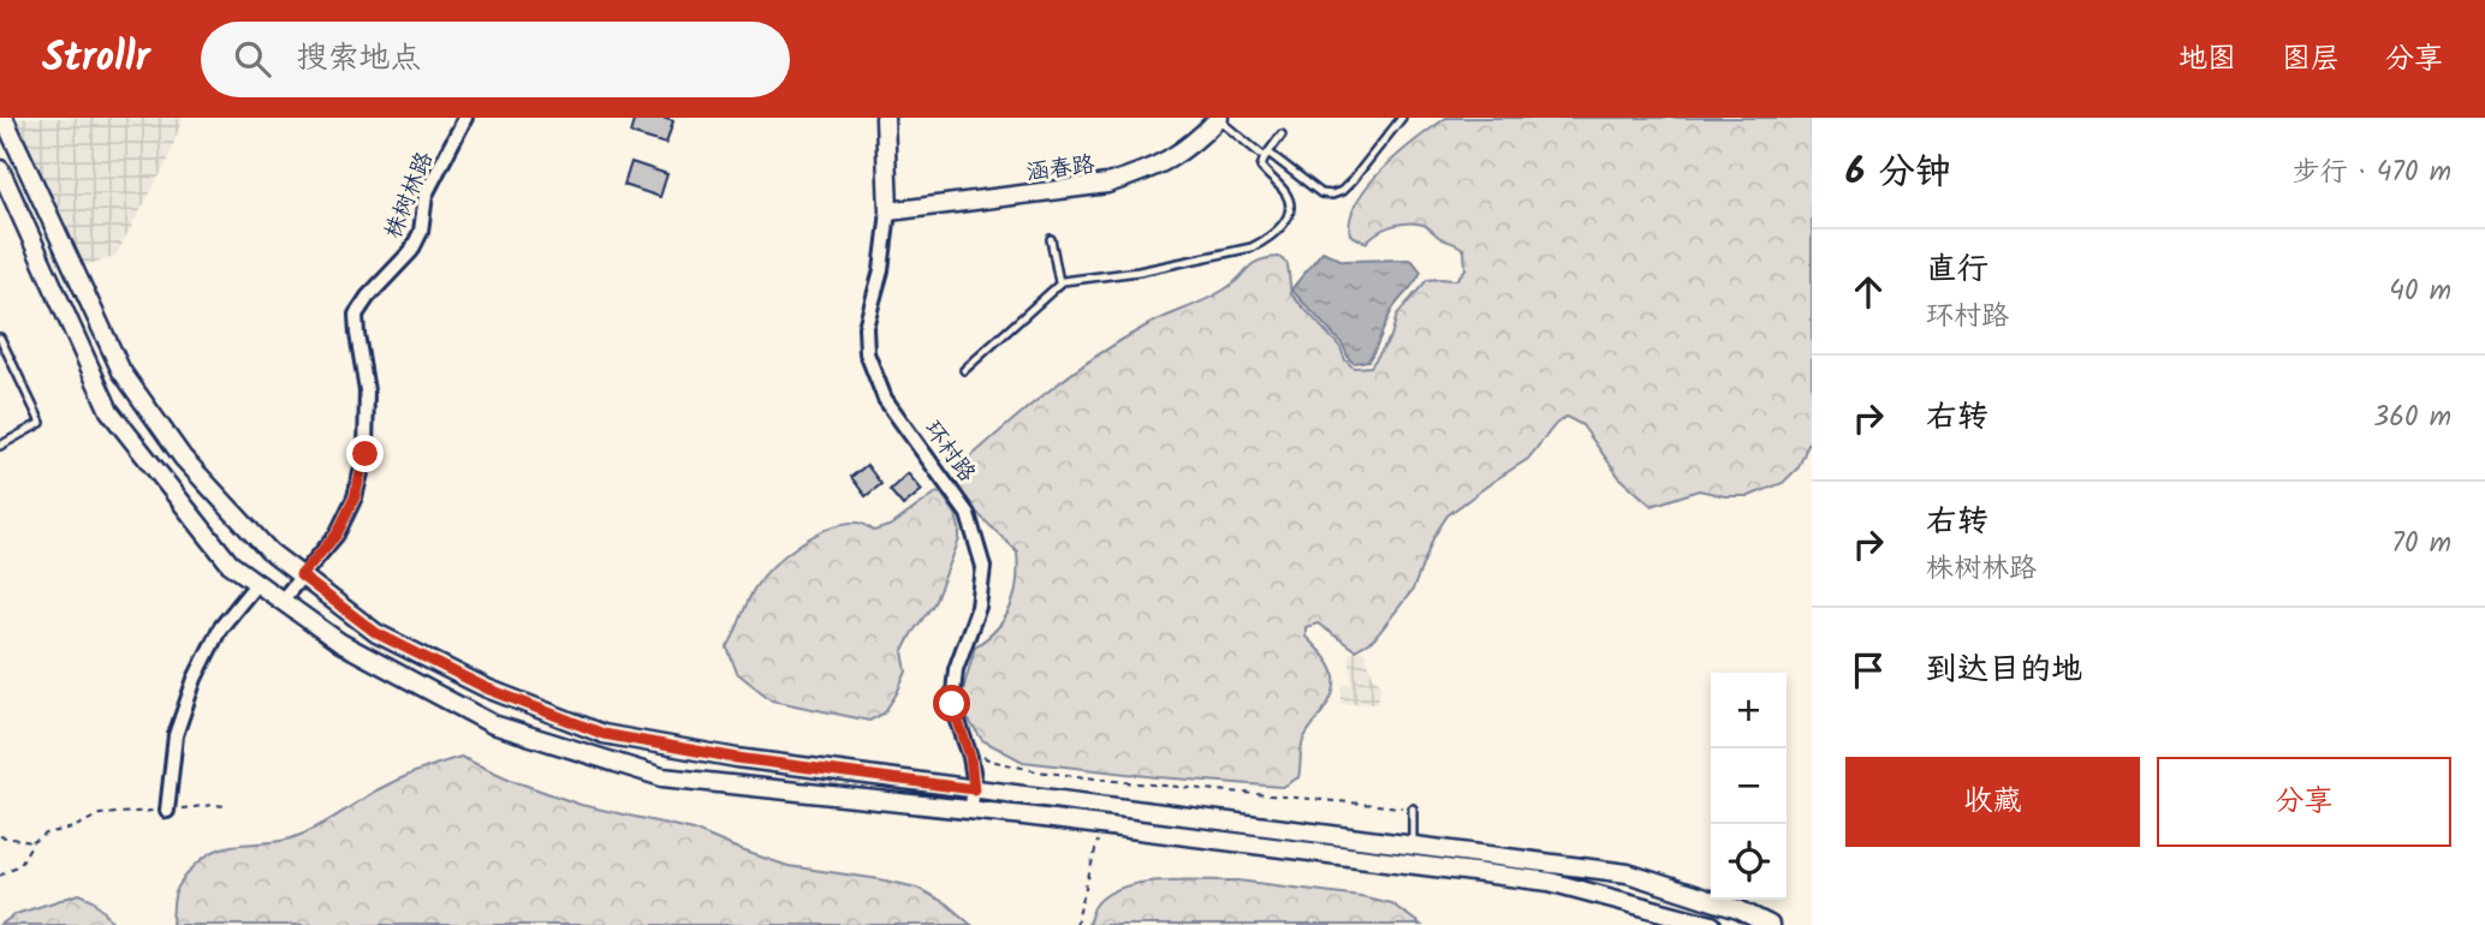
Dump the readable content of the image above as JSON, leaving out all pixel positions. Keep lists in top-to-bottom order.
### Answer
{
  "streets": {
    "main road": ["涵春路", "环村路"],
    "street": ["株树林路"]
  },
  "crossings": [
    ["涵春路", "环村路"]
  ],
  "page": {
    "header": "Strollr",
    "search": "搜索地点",
    "nav": ["地图", "图层", "分享"],
    "heading": ["6 分钟", "步行 · 470 m"],
    "list": [
      ["直行", "环村路", "40 m"],
      ["右转", "360 m"],
      ["右转", "株树林路", "70 m"],
      "到达目的地"
    ],
    "map_buttons": ["+", "−"],
    "buttons": ["收藏", "分享"]
  }
}
